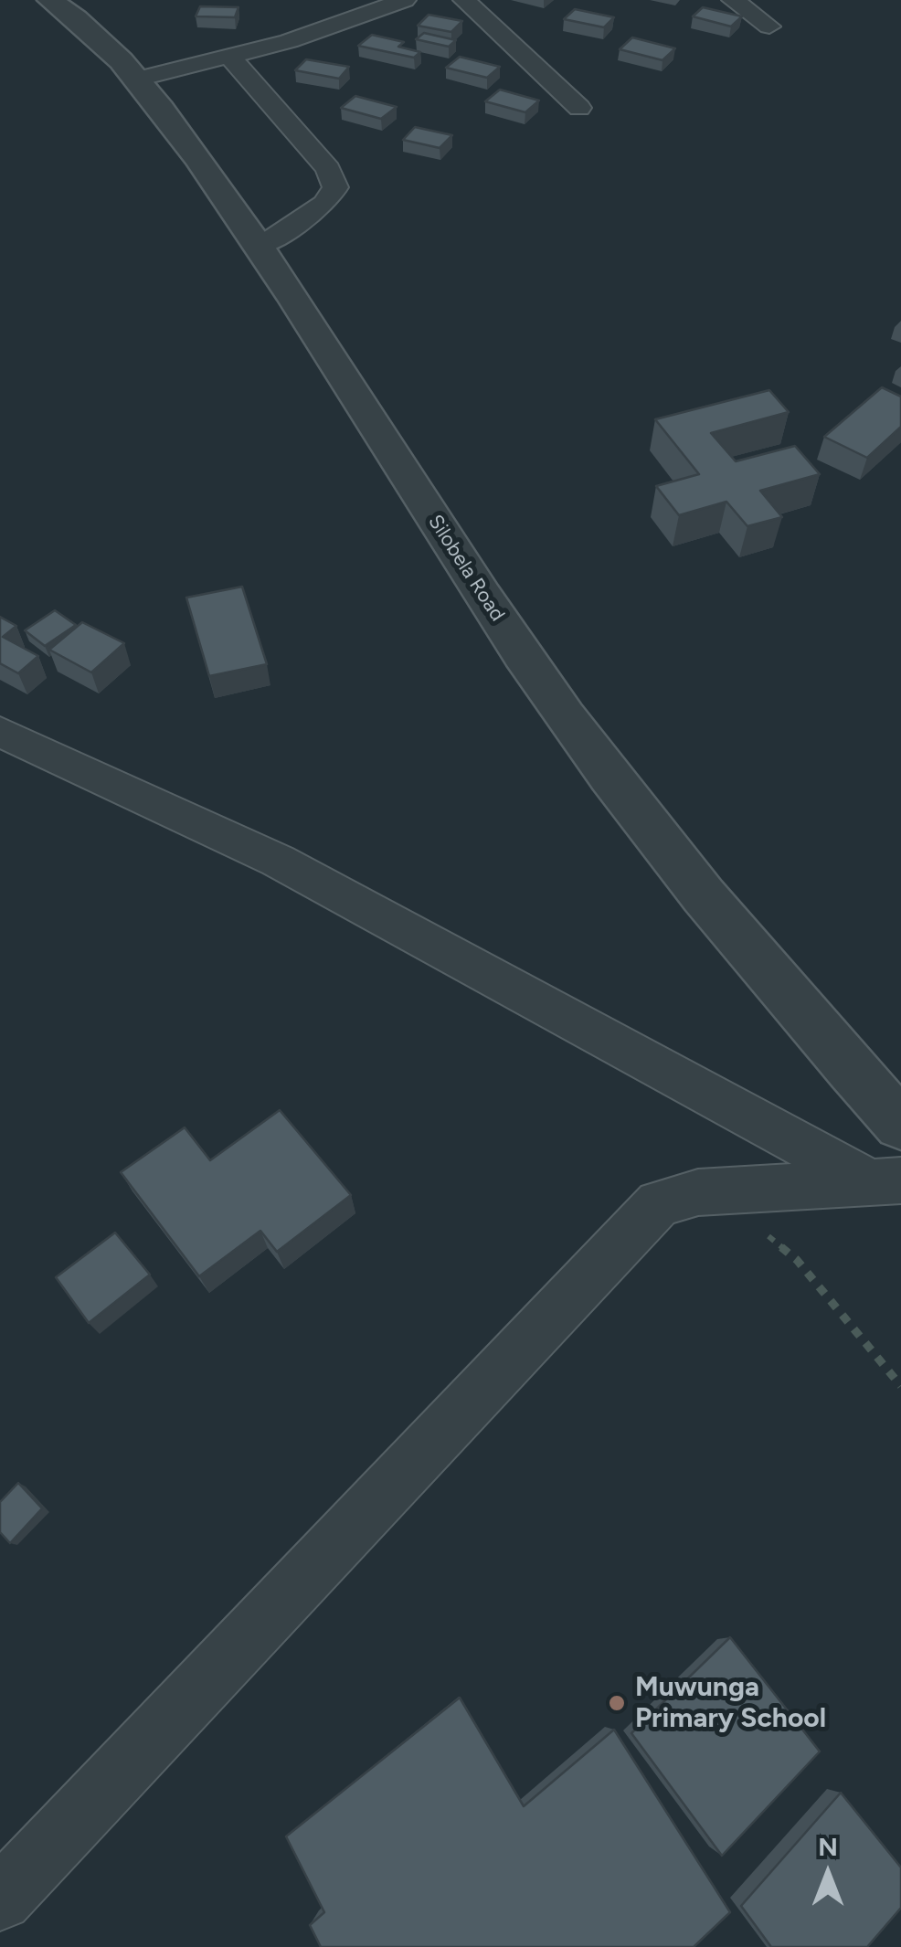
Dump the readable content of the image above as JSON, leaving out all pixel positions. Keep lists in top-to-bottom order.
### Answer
{
  "streets": {
    "street": ["Silobela Road"]
  },
  "places": ["Muwunga Primary School"],
  "north": "top"
}
